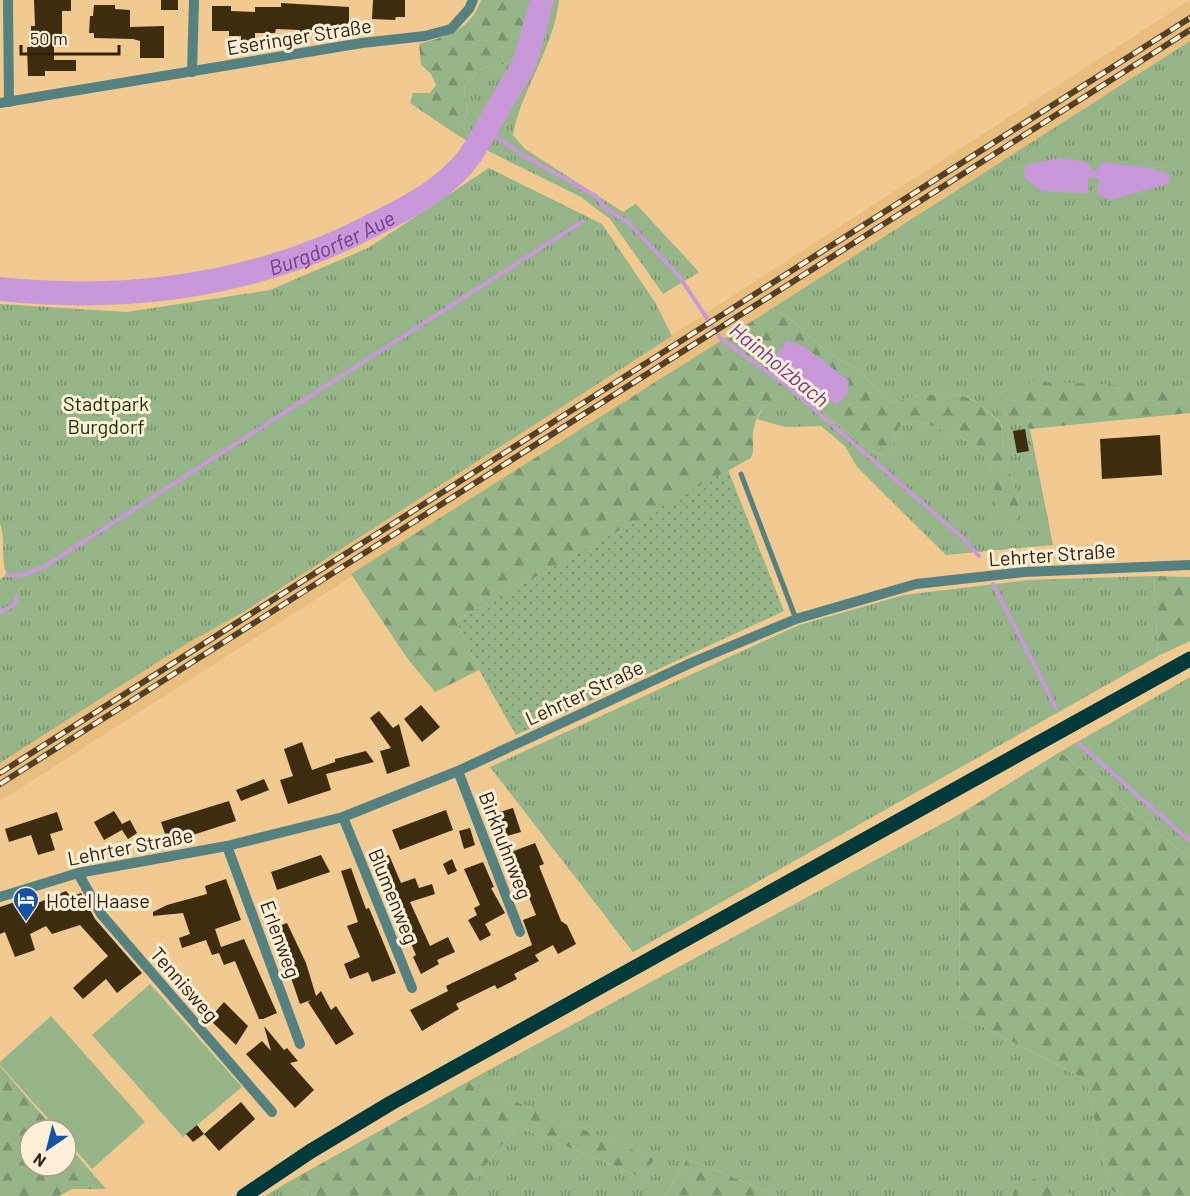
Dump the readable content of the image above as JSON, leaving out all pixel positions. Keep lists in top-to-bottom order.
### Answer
{
  "streets": {
    "street": [
      "Eseringer Straße",
      "Lehrter Straße",
      "Birkhuhnweg",
      "Blumenweg",
      "Erlenweg",
      "Tennisweg"
    ]
  },
  "crossings": [
    ["Lehrter Straße", "Birkhuhnweg"],
    ["Lehrter Straße", "Blumenweg"],
    ["Lehrter Straße", "Erlenweg"],
    ["Lehrter Straße", "Tennisweg"]
  ],
  "water": ["Burgdorfer Aue", "Hainholzbach"],
  "parks": ["Stadtpark Burgdorf"],
  "places": {
    "hotel": ["Hotel Haase"]
  },
  "scale_bar": "50 m",
  "north": "bottom left"
}
